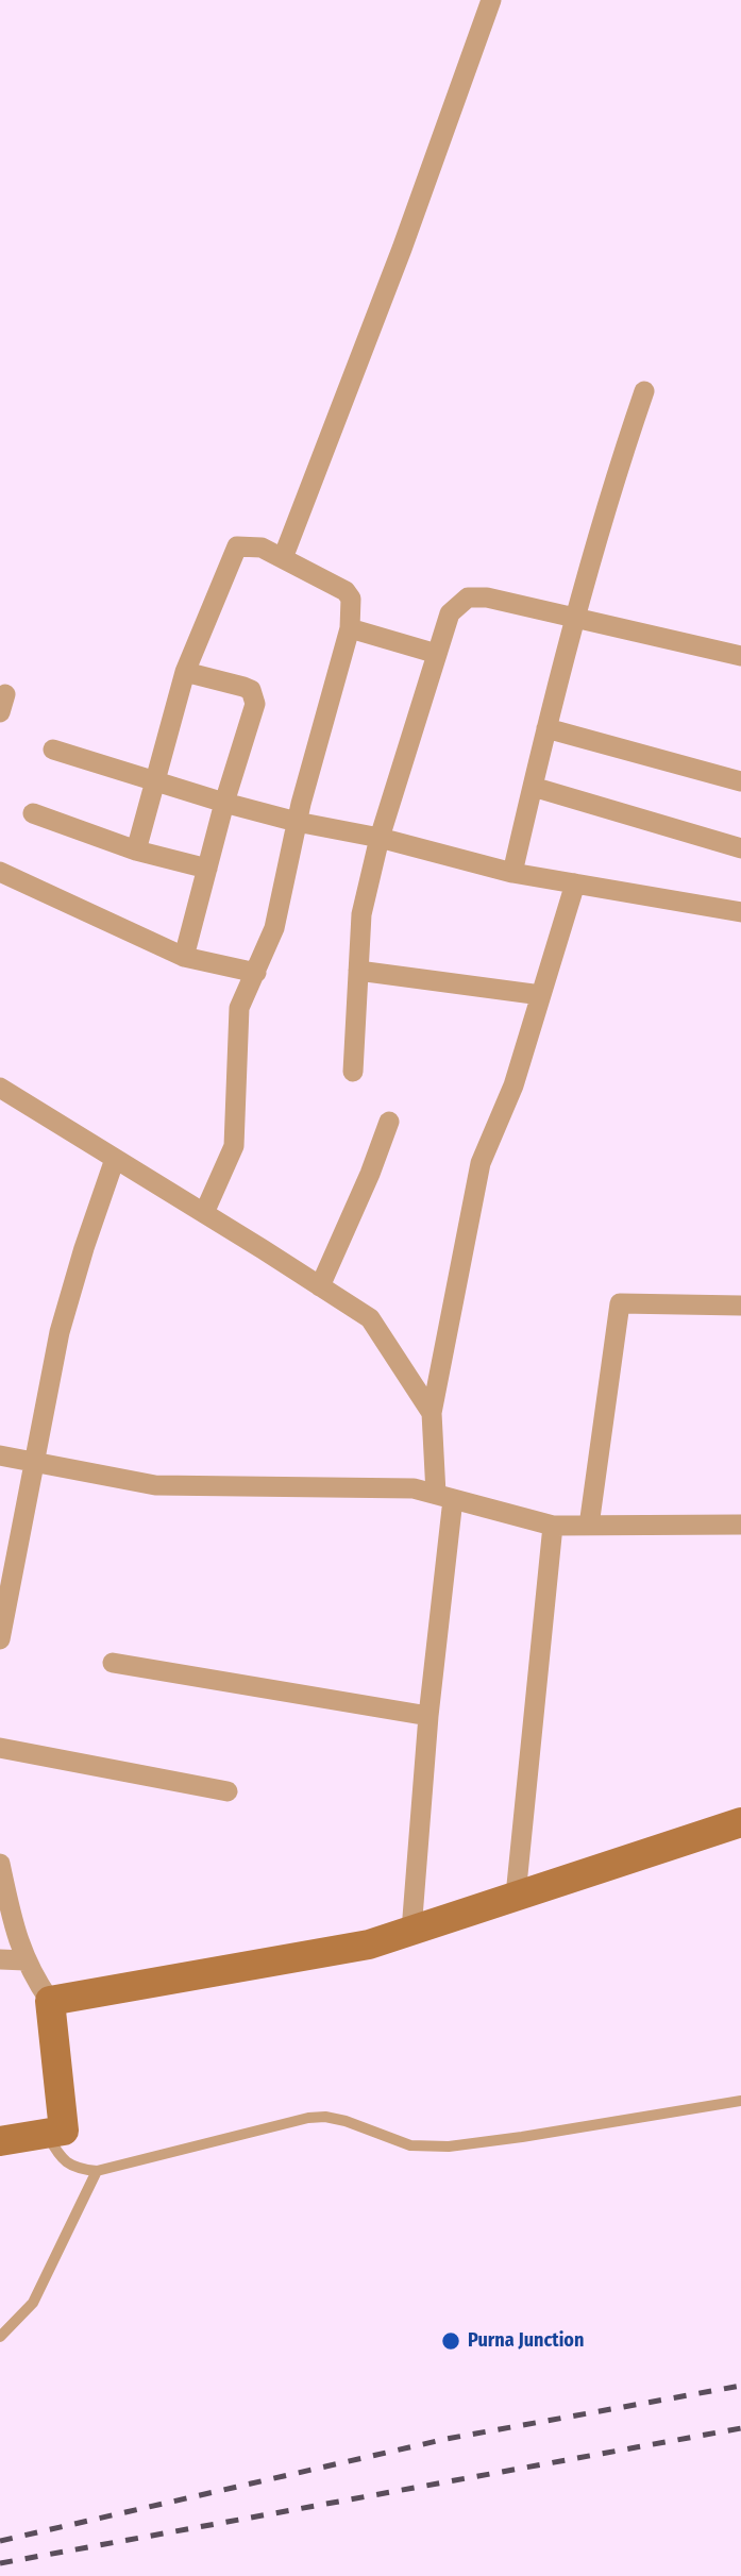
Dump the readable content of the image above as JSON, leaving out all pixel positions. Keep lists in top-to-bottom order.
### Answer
{
  "places": ["Purna Junction"]
}
